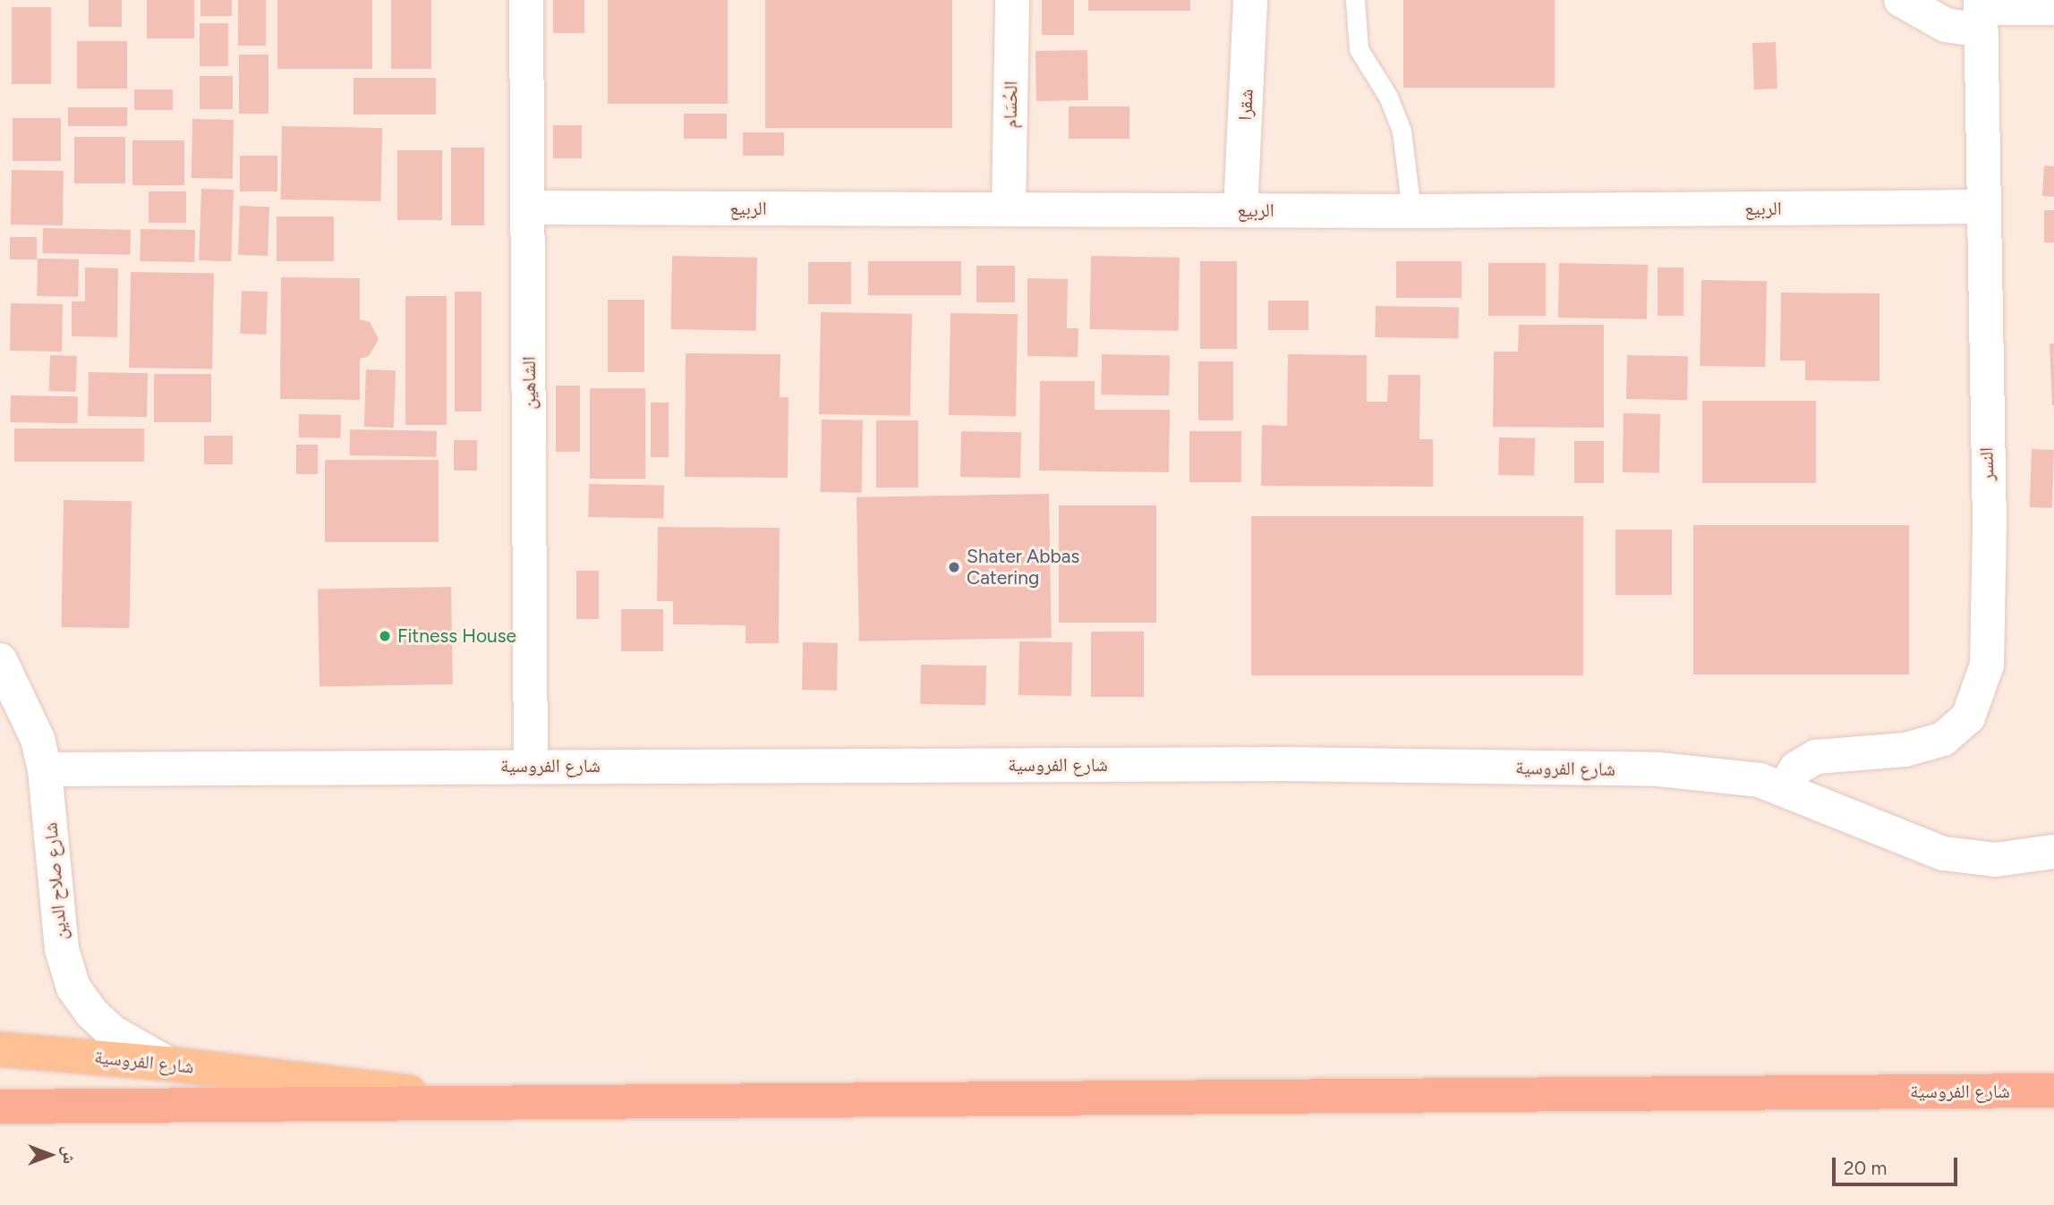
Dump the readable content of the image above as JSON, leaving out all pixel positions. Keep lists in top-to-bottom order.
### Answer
{
  "streets": {
    "highway": ["شارع الفروسية"],
    "street": [
      "الحُسَام",
      "شقرا",
      "الربيع",
      "الشاهين",
      "النسر",
      "شارع صلاح الدين"
    ]
  },
  "crossings": [
    ["الحُسَام", "الربيع"],
    ["شقرا", "الربيع"],
    ["الربيع", "الشاهين"],
    ["الربيع", "النسر"],
    ["الشاهين", "شارع الفروسية"],
    ["النسر", "شارع الفروسية"],
    ["شارع الفروسية", "شارع صلاح الدين"]
  ],
  "places": ["Shater Abbas Catering", "Fitness House"],
  "scale_bar": "20 m",
  "north": "right"
}
